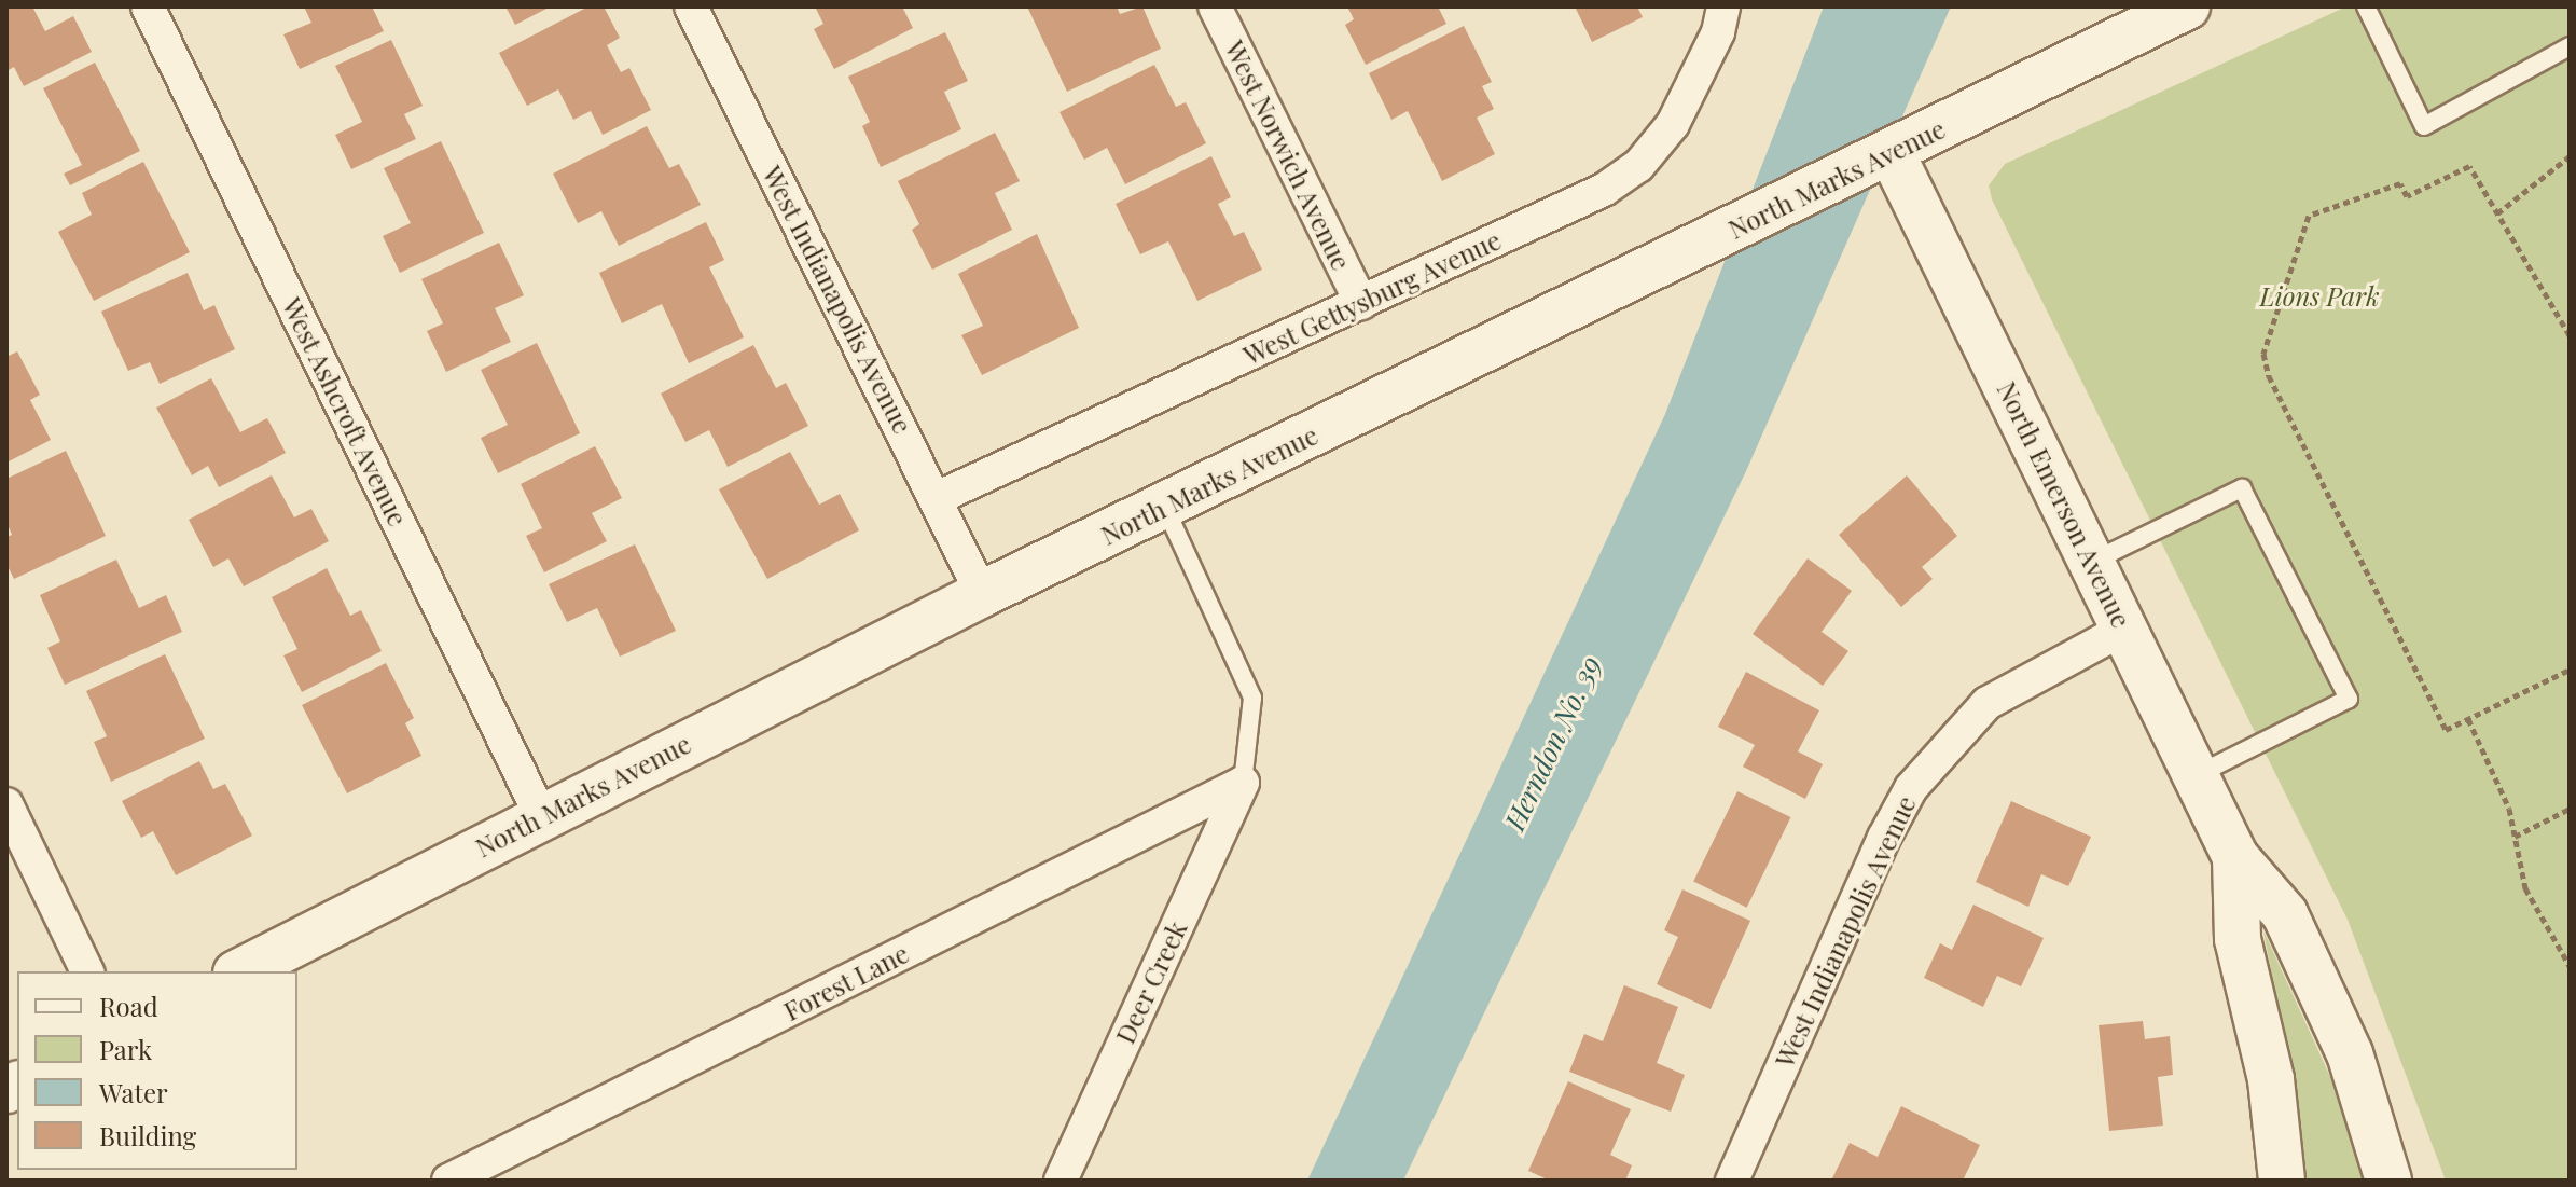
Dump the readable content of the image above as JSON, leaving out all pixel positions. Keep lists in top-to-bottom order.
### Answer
{
  "streets": {
    "main road": ["North Marks Avenue", "North Emerson Avenue"],
    "street": [
      "West Norwich Avenue",
      "West Gettysburg Avenue",
      "West Indianapolis Avenue",
      "West Ashcroft Avenue",
      "Forest Lane",
      "Deer Creek"
    ]
  },
  "crossings": [
    ["West Norwich Avenue", "West Gettysburg Avenue"],
    ["North Marks Avenue", "West Indianapolis Avenue"],
    ["North Marks Avenue", "West Ashcroft Avenue"],
    ["North Marks Avenue", "North Emerson Avenue"],
    ["West Gettysburg Avenue", "West Indianapolis Avenue"],
    ["West Indianapolis Avenue", "North Emerson Avenue"],
    ["Forest Lane", "Deer Creek"]
  ],
  "water": ["Herndon No. 39"],
  "parks": ["Lions Park"],
  "legend": [
    "Road",
    "Park",
    "Water",
    "Building"
  ]
}
